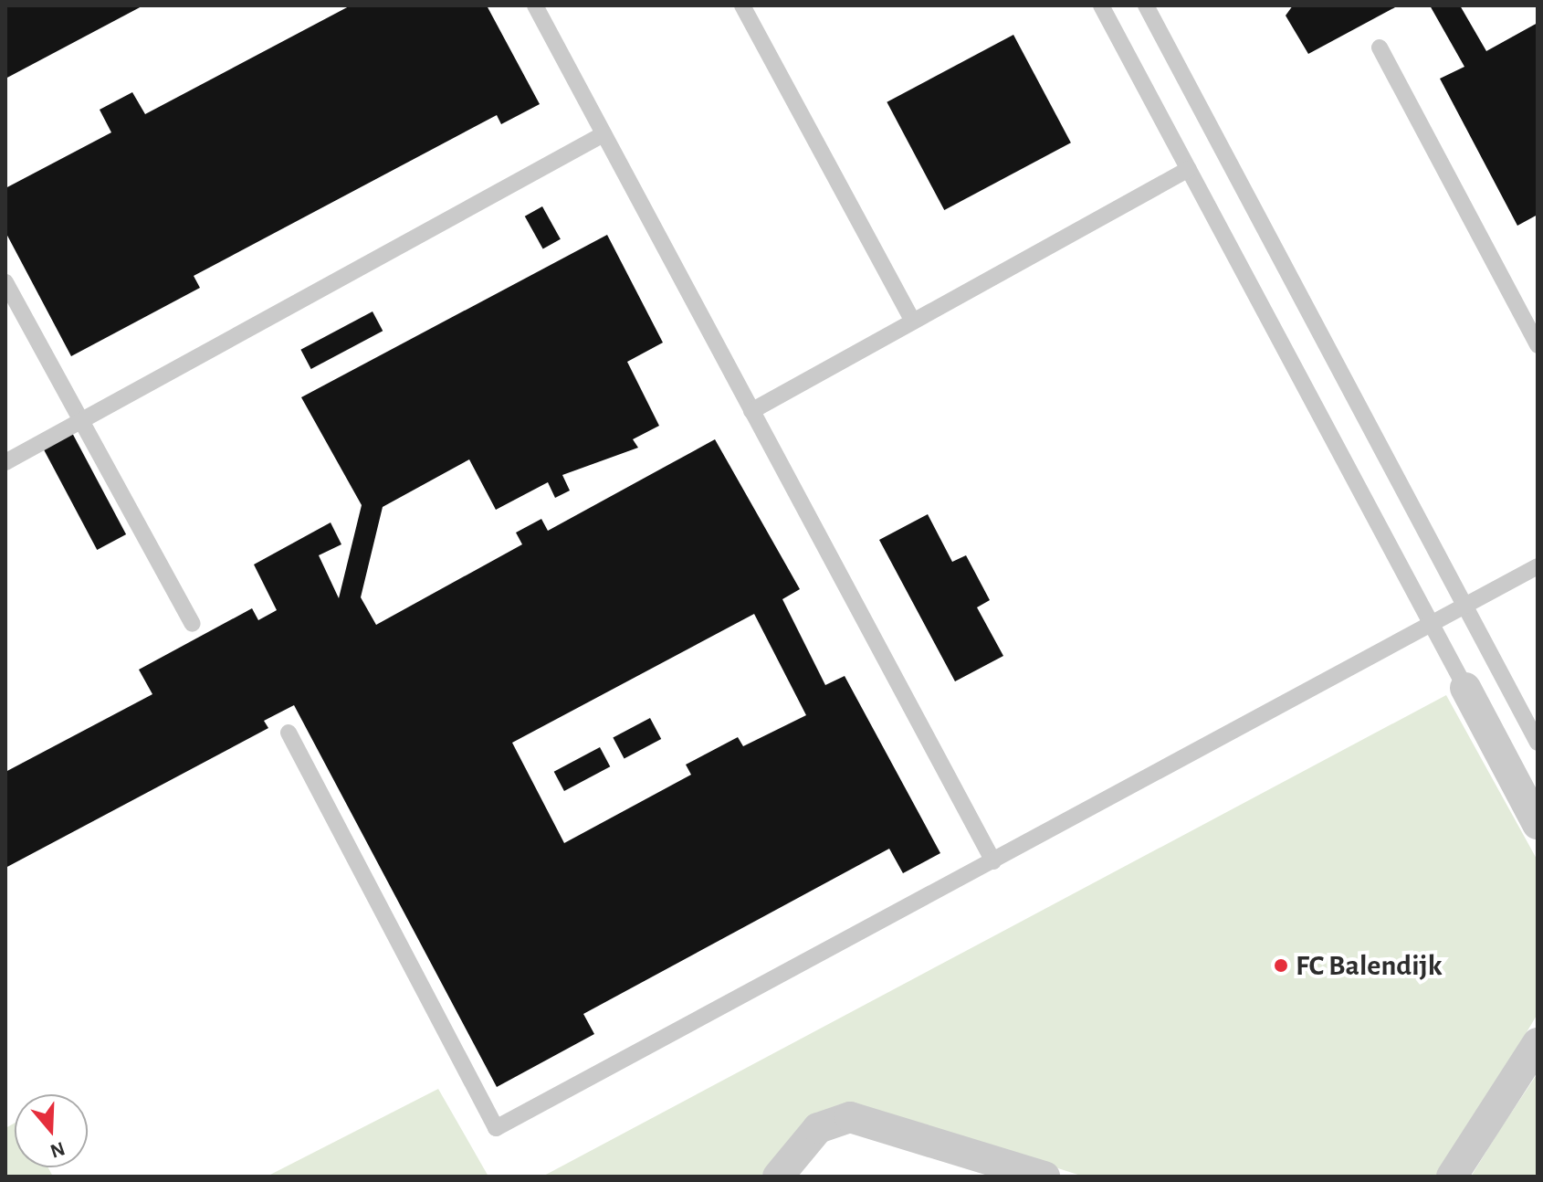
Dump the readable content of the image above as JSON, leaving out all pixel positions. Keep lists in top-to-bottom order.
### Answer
{
  "places": ["FC Balendijk"],
  "north": "bottom"
}
